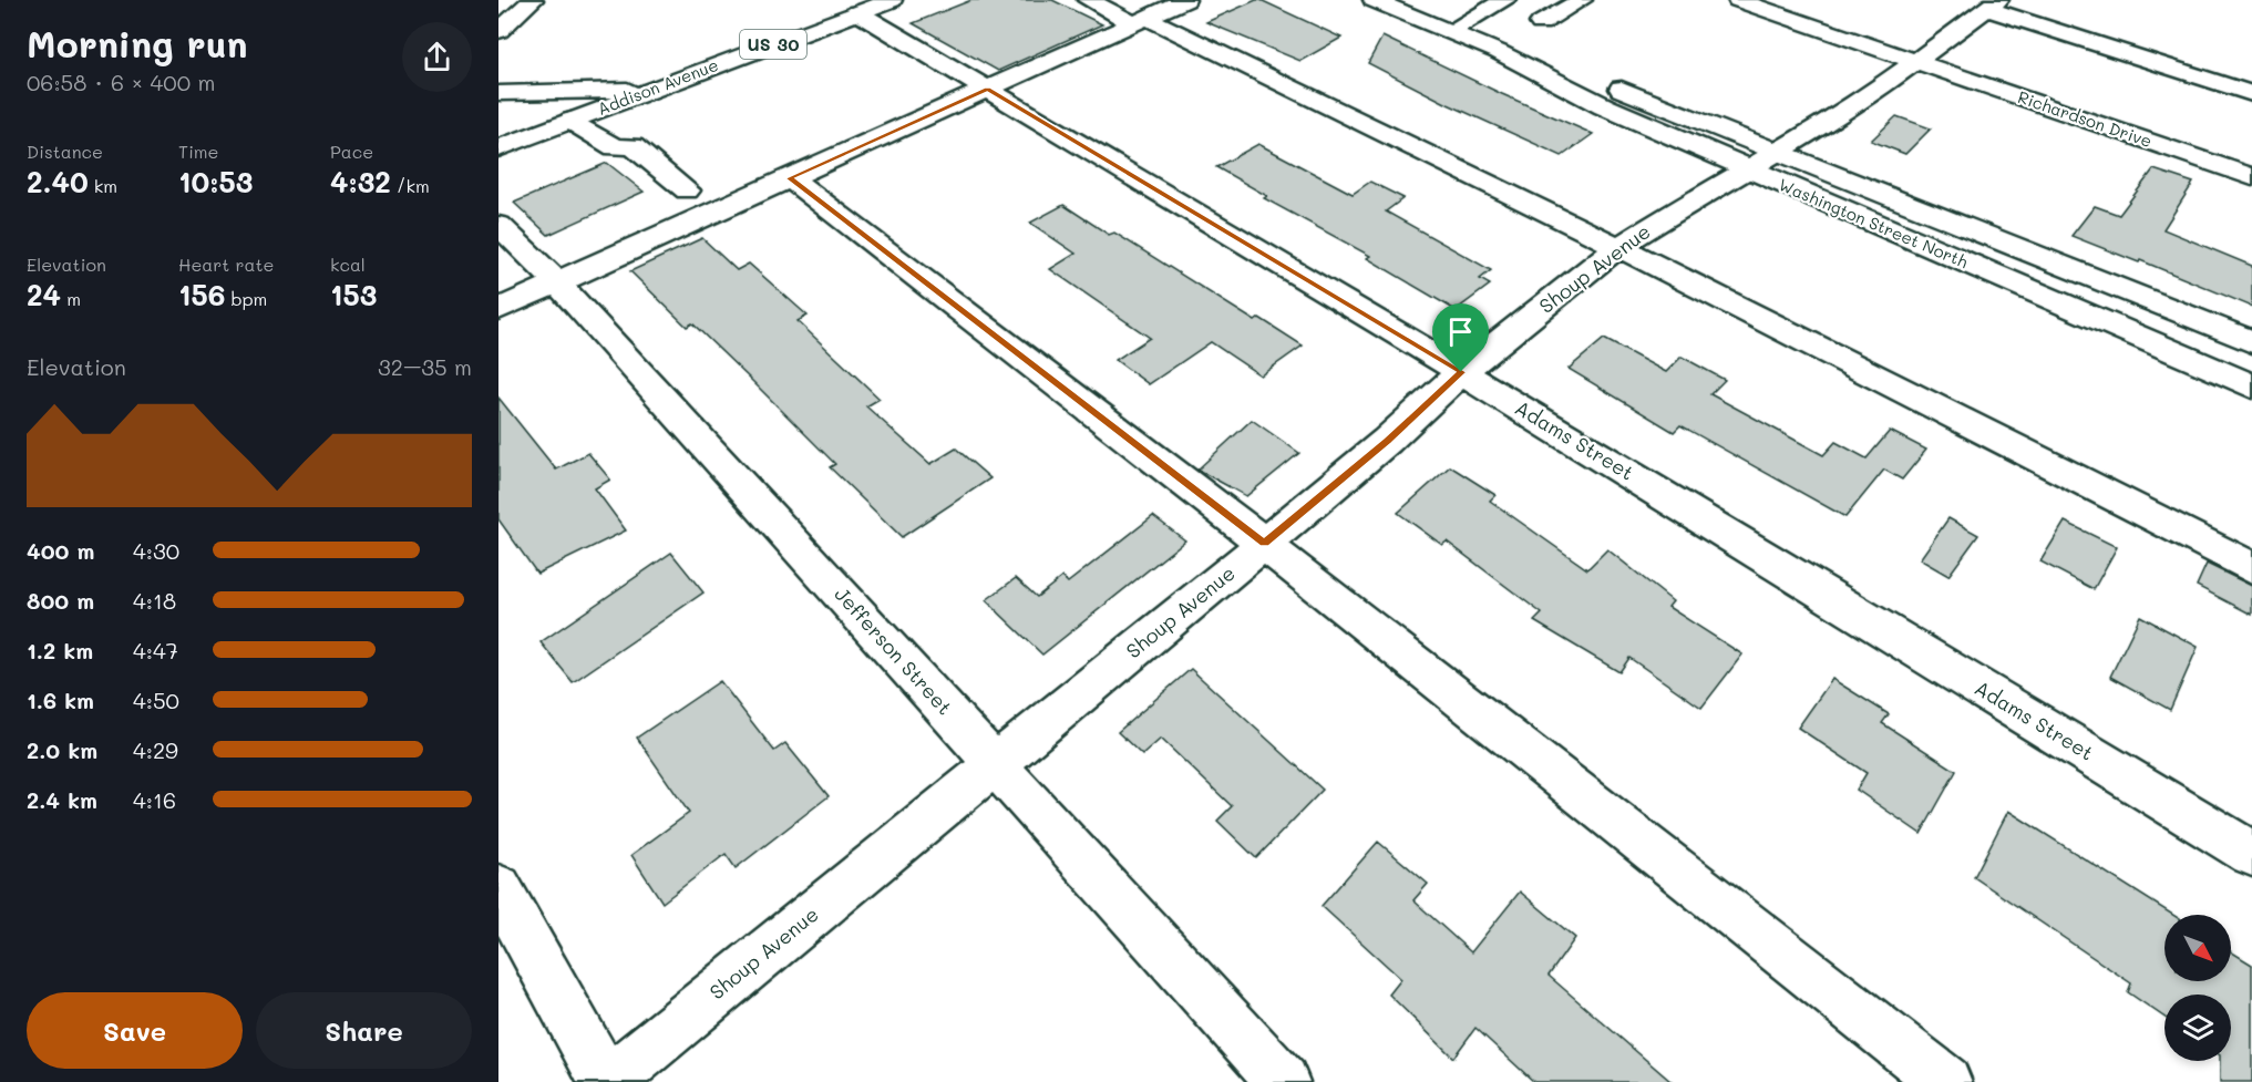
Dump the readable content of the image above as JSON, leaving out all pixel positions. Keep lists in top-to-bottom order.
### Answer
{
  "streets": {
    "street": [
      "US 30",
      "Addison Avenue",
      "Richardson Drive",
      "Washington Street North",
      "Shoup Avenue",
      "Adams Street",
      "Jefferson Street"
    ]
  },
  "crossings": [
    ["US 30", "Addison Avenue"],
    ["Addison Avenue", "Adams Street"],
    ["Richardson Drive", "Shoup Avenue"],
    ["Washington Street North", "Shoup Avenue"],
    ["Shoup Avenue", "Adams Street"],
    ["Shoup Avenue", "Jefferson Street"]
  ],
  "north": "bottom right",
  "page": {
    "heading": ["Morning run", "06:58 · 6 × 400 m"],
    "stats": [
      ["Distance", "2.40 km"],
      ["Time", "10:53"],
      ["Pace", "4:32 /km"],
      ["Elevation", "24 m"],
      ["Heart rate", "156 bpm"],
      ["kcal", "153"]
    ],
    "chart": ["Elevation", "32–35 m"],
    "list": [
      {
        "name": "400 m",
        "note": "4:30"
      },
      {
        "name": "800 m",
        "note": "4:18"
      },
      {
        "name": "1.2 km",
        "note": "4:47"
      },
      {
        "name": "1.6 km",
        "note": "4:50"
      },
      {
        "name": "2.0 km",
        "note": "4:29"
      },
      {
        "name": "2.4 km",
        "note": "4:16"
      }
    ],
    "buttons": ["Save", "Share"]
  }
}
